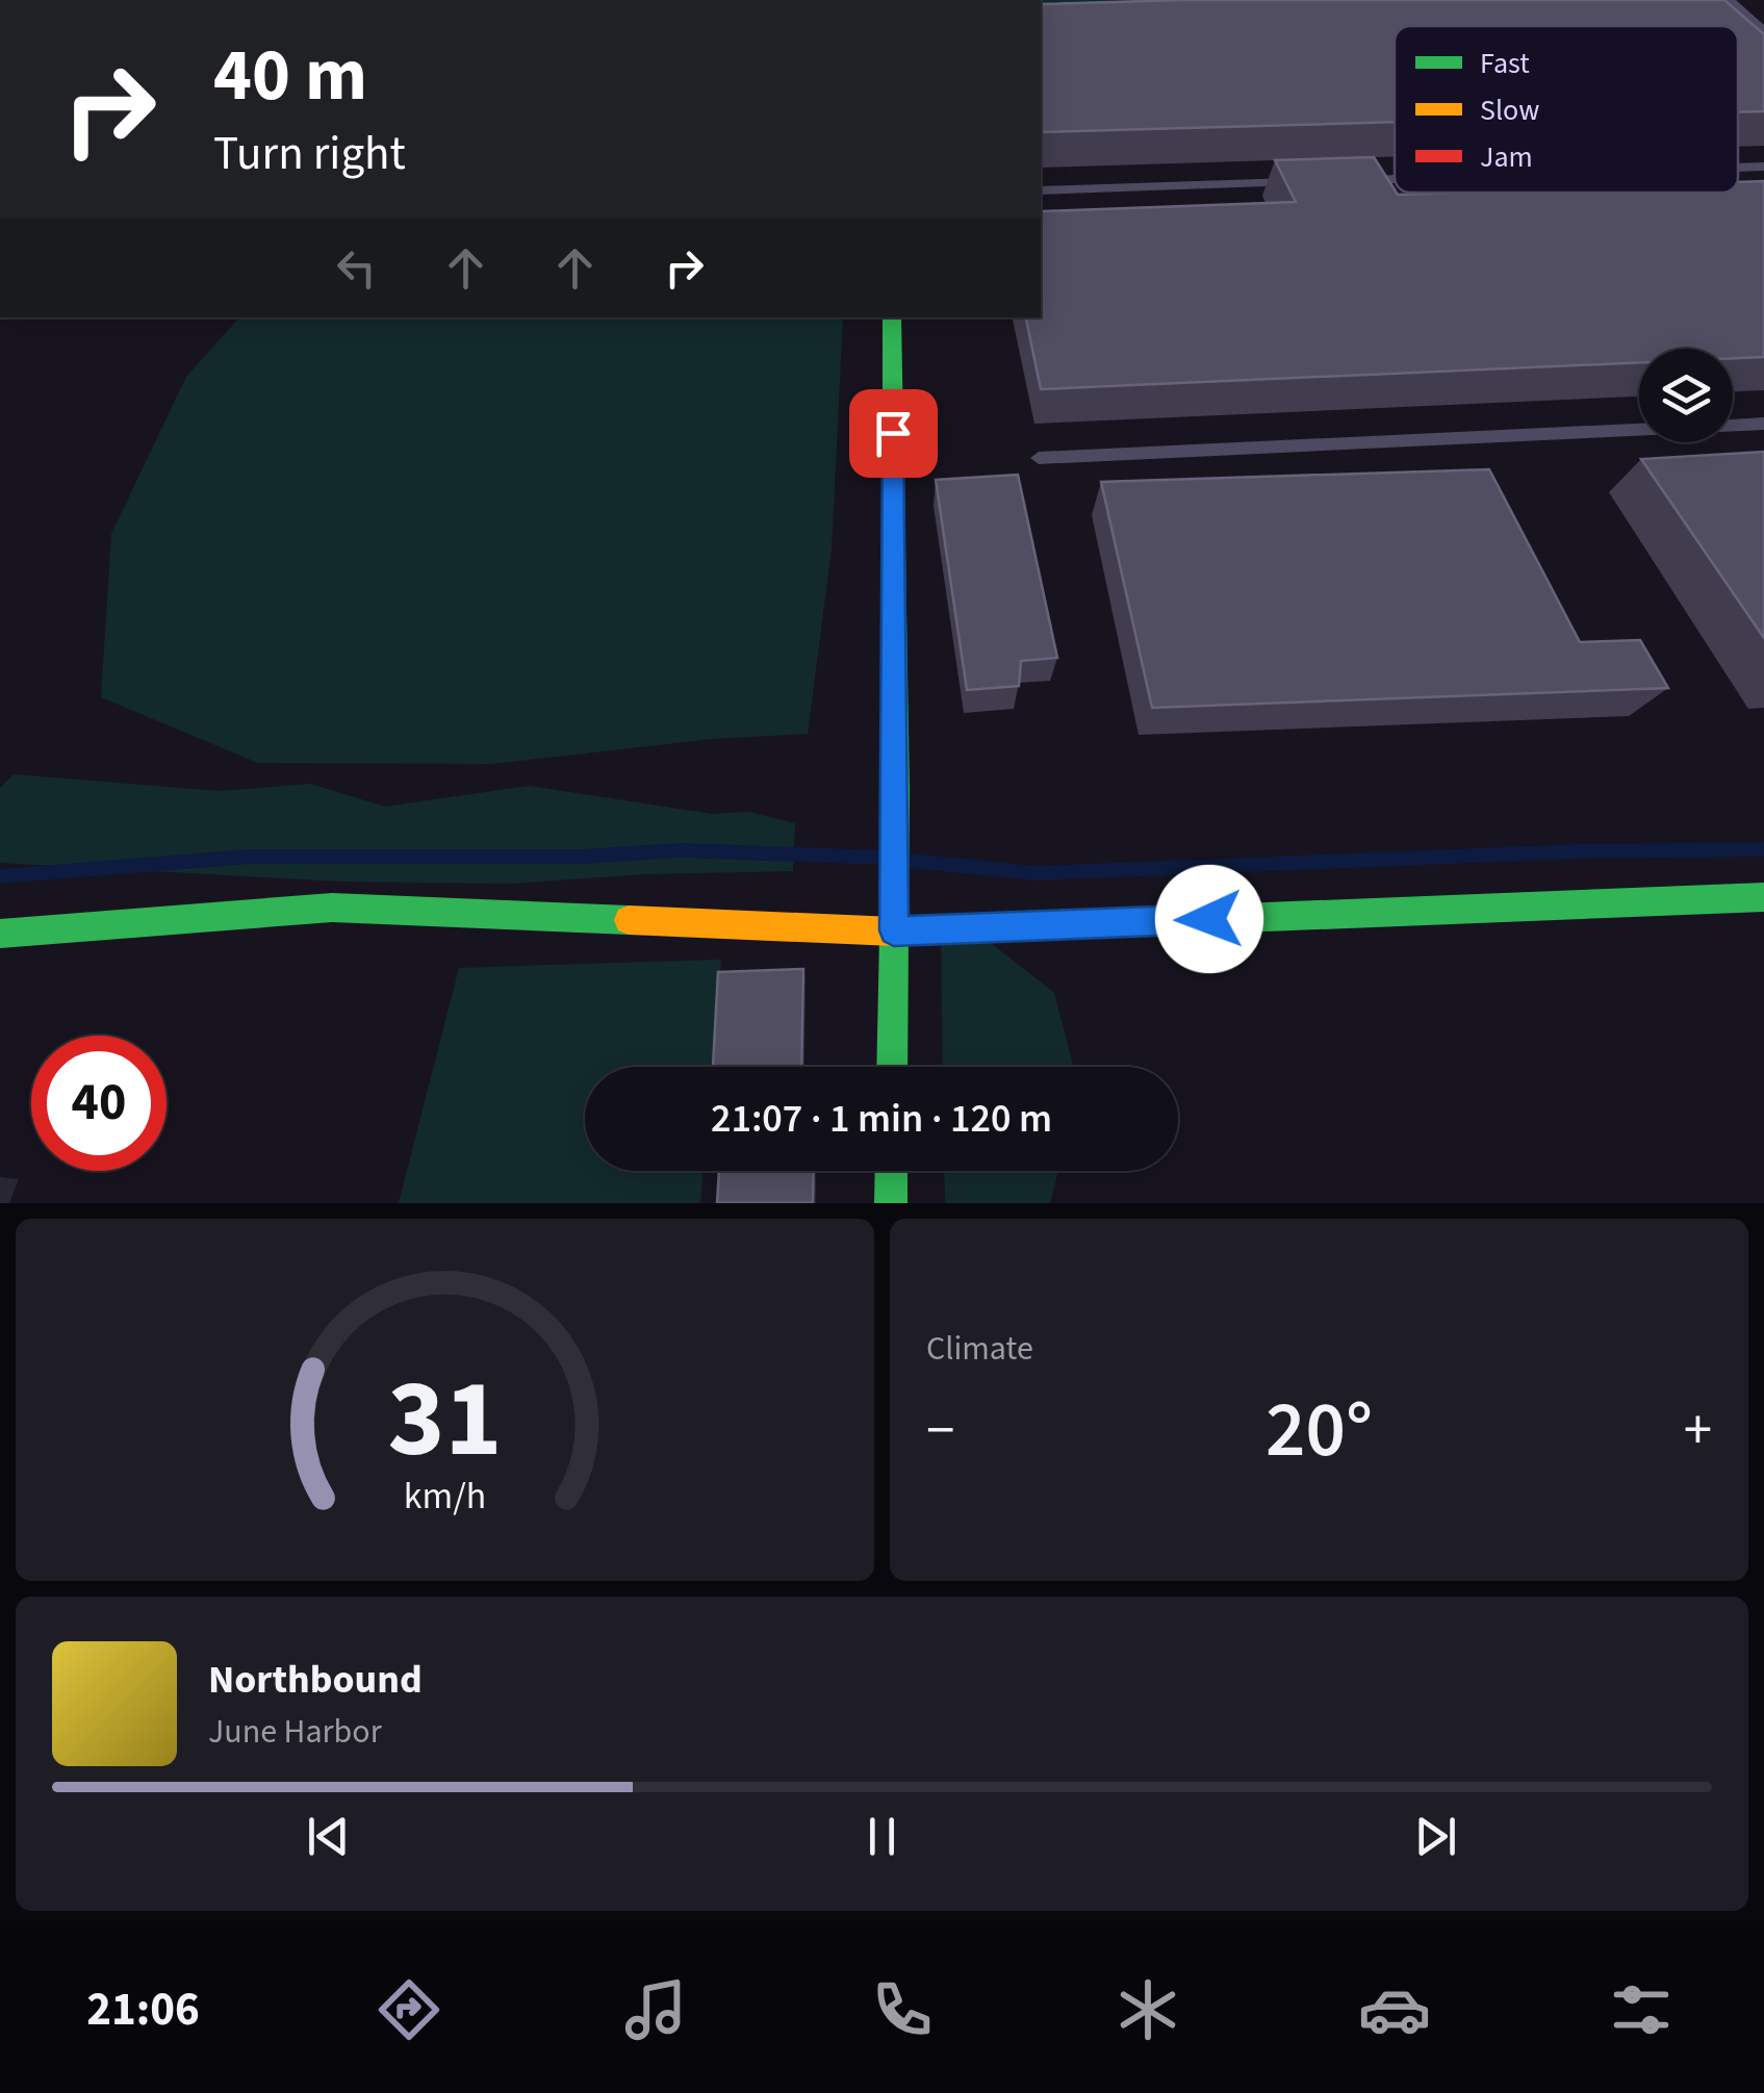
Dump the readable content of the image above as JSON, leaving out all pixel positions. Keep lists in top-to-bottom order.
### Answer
{
  "legend": ["Fast", "Slow", "Jam"],
  "page": {
    "turn": ["40 m", "Turn right"],
    "limit": "40",
    "trip": "21:07 · 1 min · 120 m",
    "tile": "Climate",
    "heat": ["−", "20°", "+"],
    "song": ["Northbound", "June Harbor"],
    "tabs": "21:06",
    "gauge": ["31", "km/h"]
  }
}
